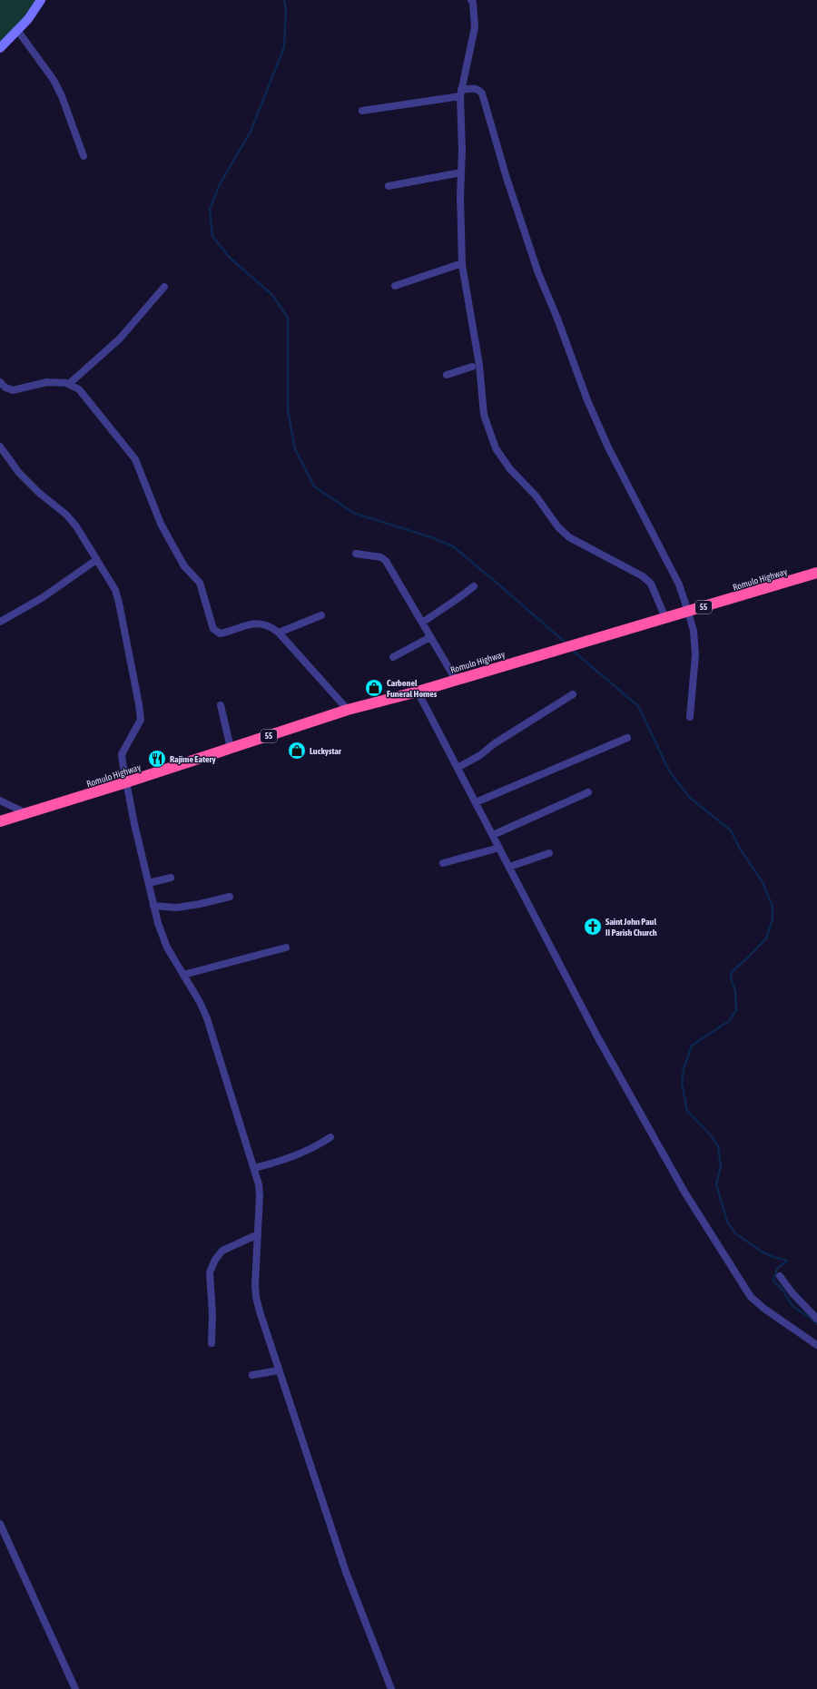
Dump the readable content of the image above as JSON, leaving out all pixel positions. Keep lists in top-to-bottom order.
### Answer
{
  "streets": {
    "highway": ["Romulo Highway", "55"]
  },
  "places": {
    "shop": ["Carbonel Funeral Homes", "Luckystar"],
    "restaurant": ["Rajime Eatery"],
    "church": ["Saint John Paul II Parish Church"]
  }
}
